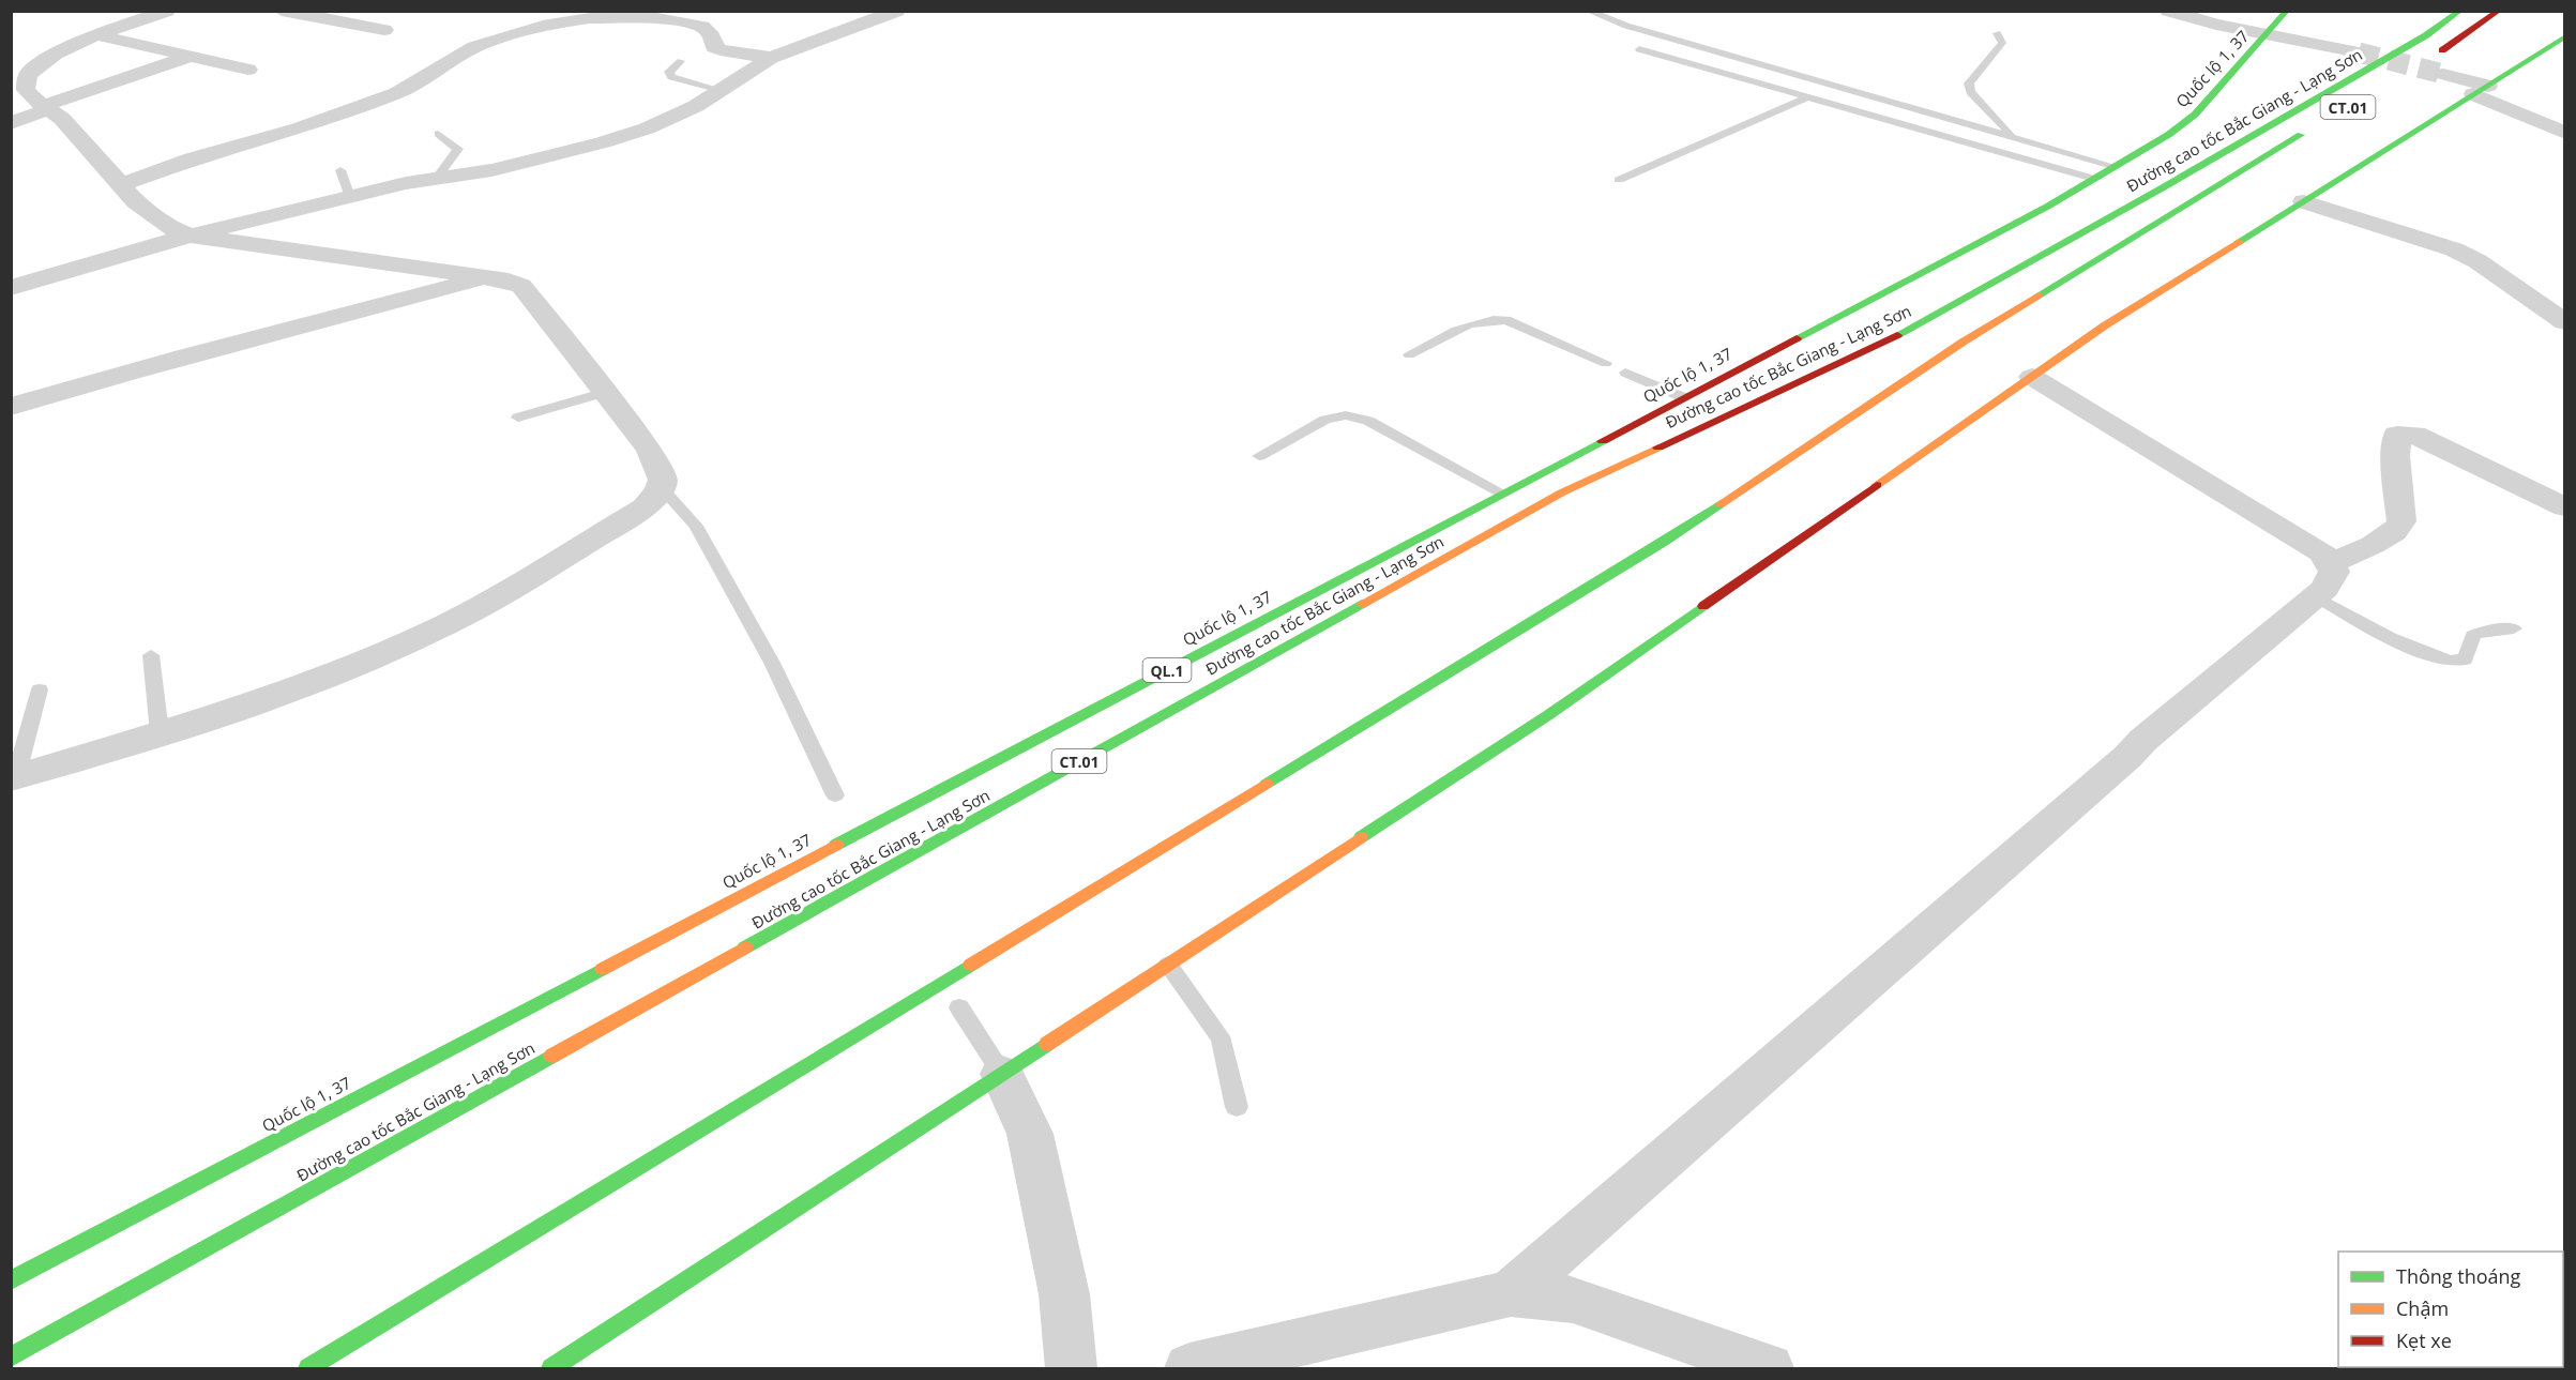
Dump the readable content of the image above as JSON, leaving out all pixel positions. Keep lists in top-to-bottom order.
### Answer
{
  "streets": {
    "main road": [
      "Quốc lộ 1, 37",
      "CT.01",
      "Đường cao tốc Bắc Giang - Lạng Sơn",
      "QL.1"
    ]
  },
  "legend": ["Thông thoáng", "Chậm", "Kẹt xe"]
}
